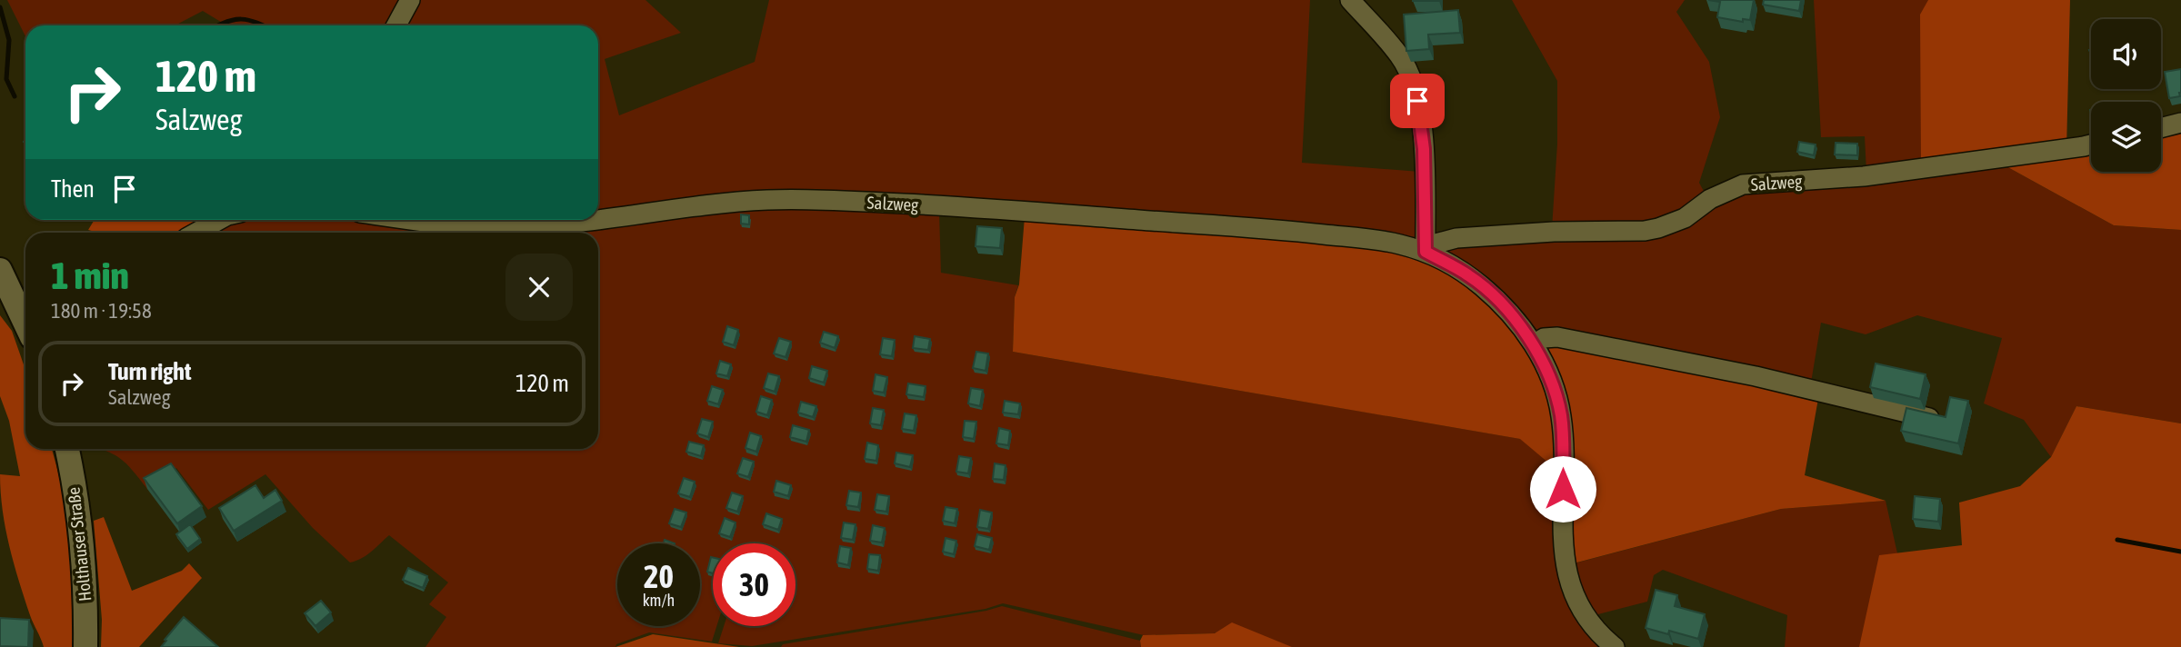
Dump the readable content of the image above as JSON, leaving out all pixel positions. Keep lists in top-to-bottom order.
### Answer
{
  "streets": {
    "street": ["Salzweg", "Holthauser Straße"]
  },
  "page": {
    "turn": ["120 m", "Salzweg"],
    "then": "Then",
    "heading": ["1 min", "180 m · 19:58"],
    "list": [
      {
        "name": "Turn right",
        "note": "Salzweg",
        "value": "120 m"
      }
    ],
    "speed": "20 km/h",
    "limit": "30"
  }
}
